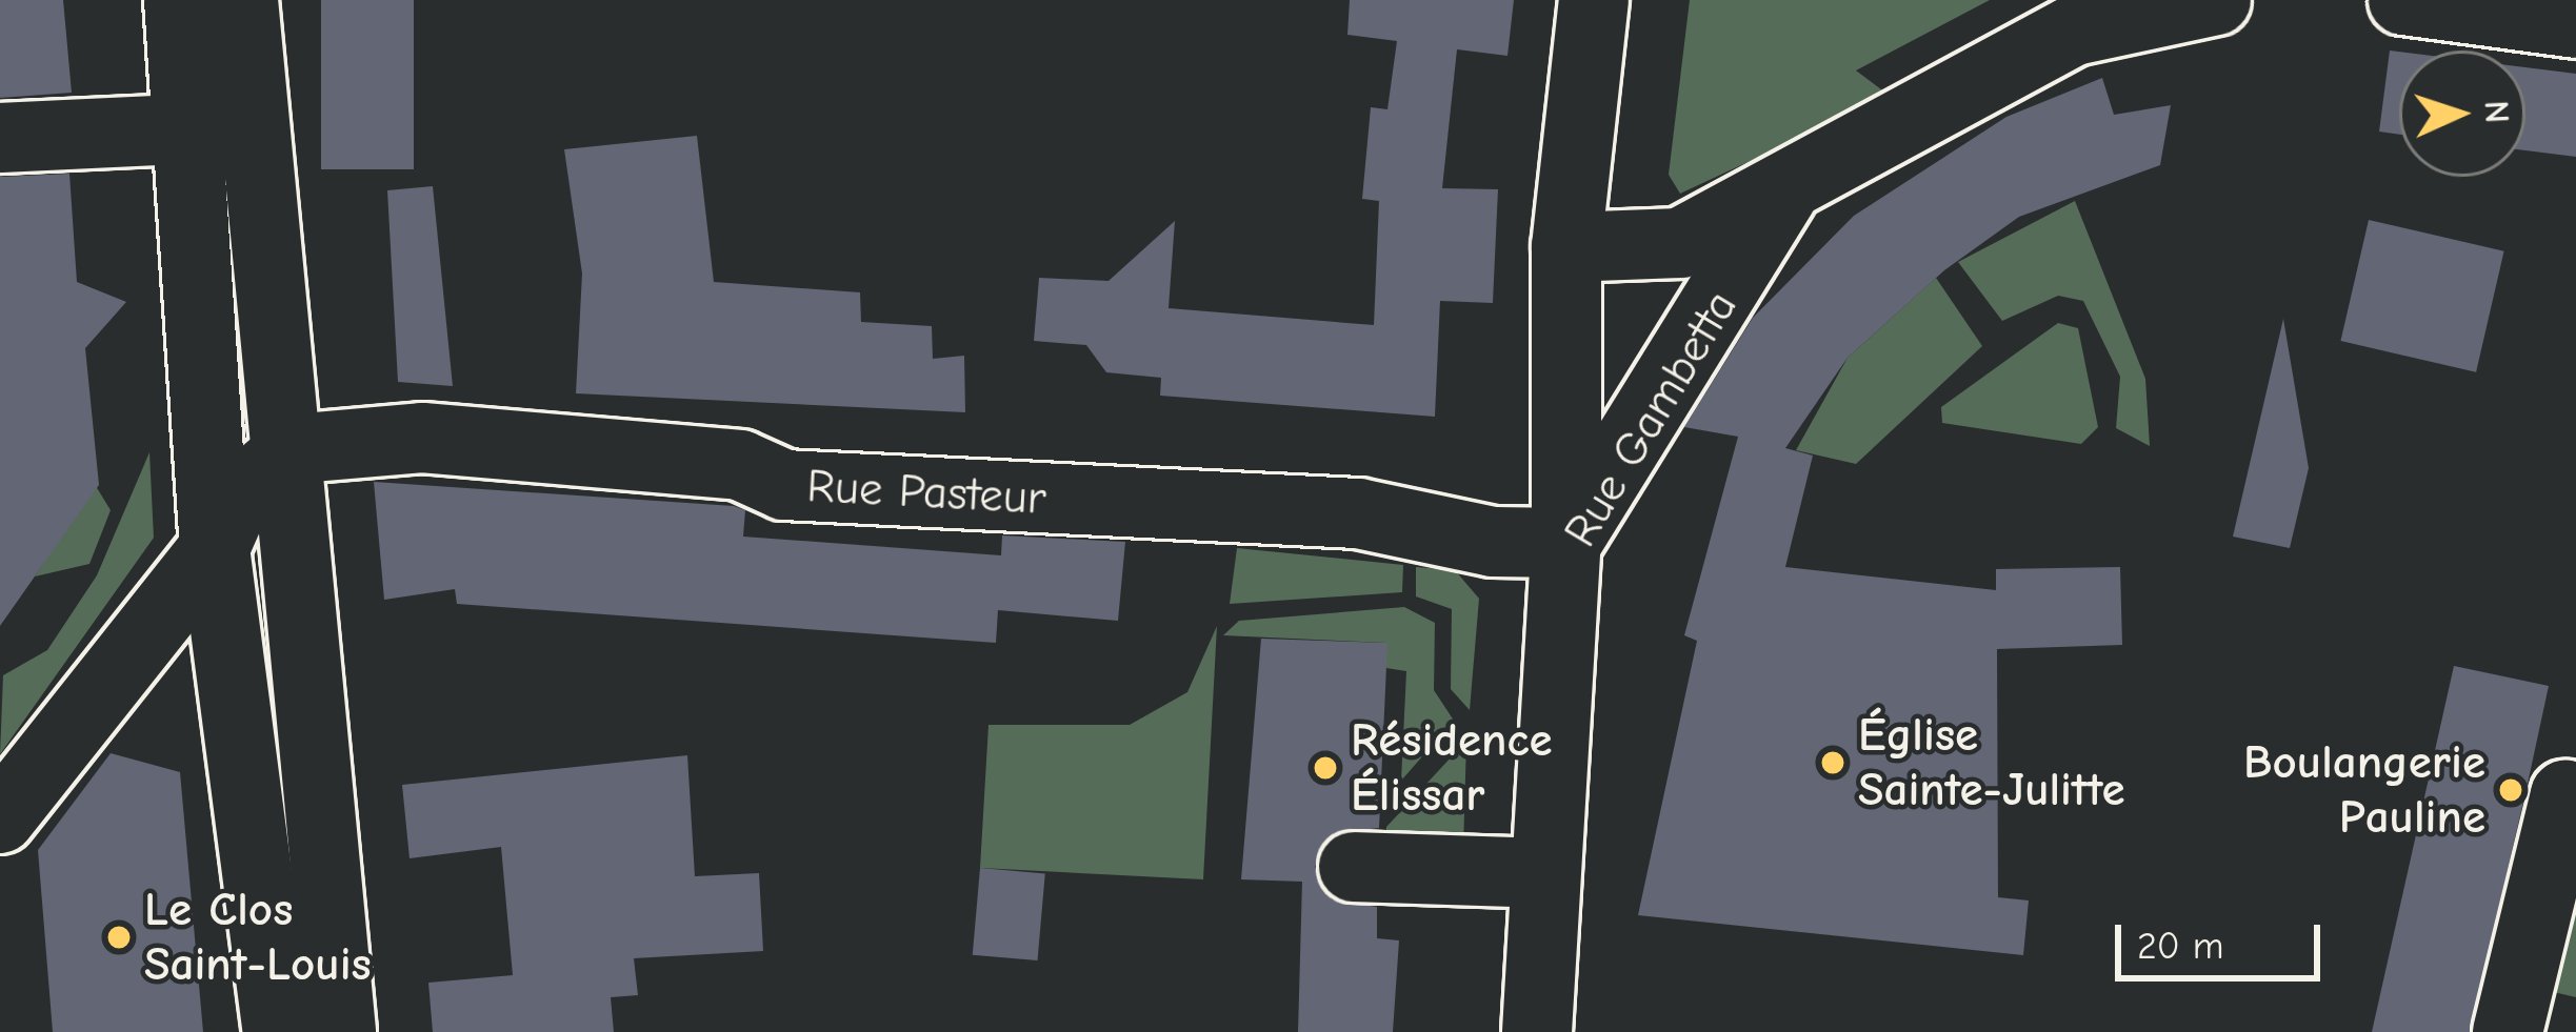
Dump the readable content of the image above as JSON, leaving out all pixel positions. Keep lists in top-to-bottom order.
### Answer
{
  "streets": {
    "street": ["Rue Gambetta", "Rue Pasteur"]
  },
  "crossings": [
    ["Rue Gambetta", "Rue Pasteur"]
  ],
  "places": [
    "Église Sainte-Julitte",
    "Résidence Élissar",
    "Boulangerie Pauline",
    "Le Clos Saint-Louis"
  ],
  "scale_bar": "20 m",
  "north": "right"
}
